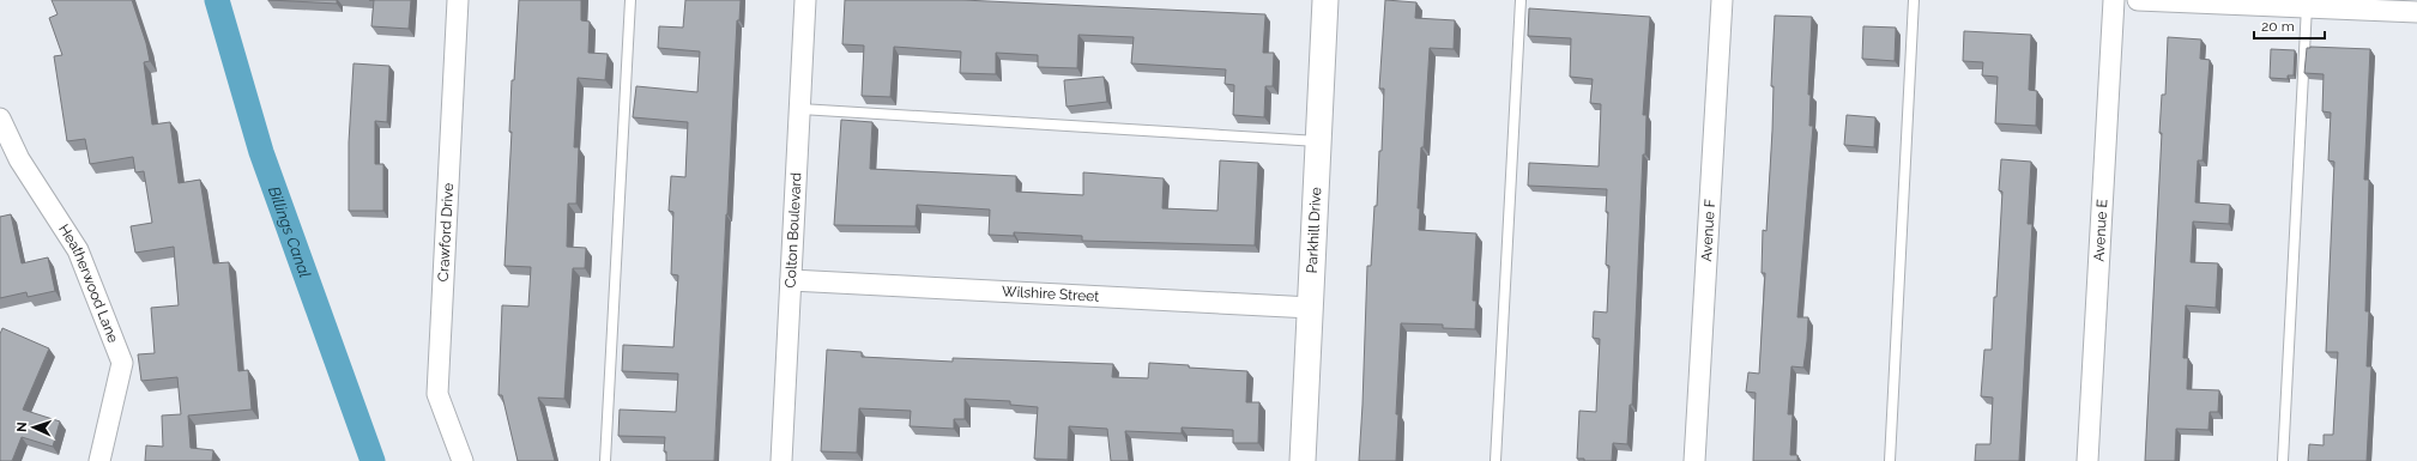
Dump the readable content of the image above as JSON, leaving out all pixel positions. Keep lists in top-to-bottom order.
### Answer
{
  "streets": {
    "street": [
      "Avenue F",
      "Avenue E",
      "Colton Boulevard",
      "Parkhill Drive",
      "Crawford Drive",
      "Heatherwood Lane",
      "Wilshire Street"
    ]
  },
  "crossings": [
    ["Colton Boulevard", "Wilshire Street"],
    ["Parkhill Drive", "Wilshire Street"]
  ],
  "water": ["Billings Canal"],
  "scale_bar": "20 m",
  "north": "left"
}
